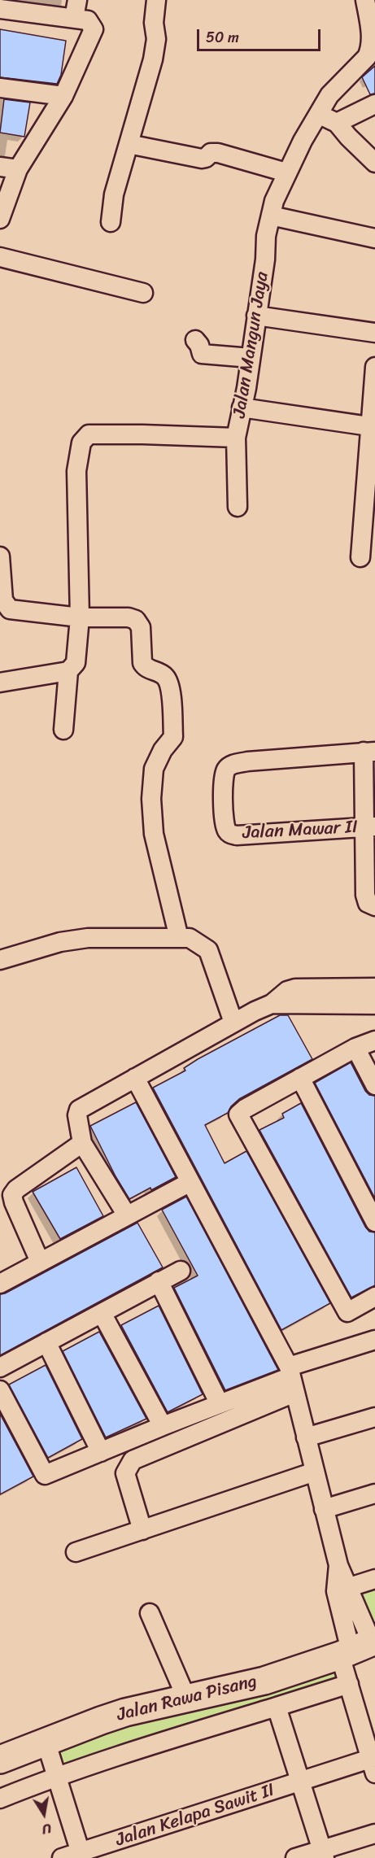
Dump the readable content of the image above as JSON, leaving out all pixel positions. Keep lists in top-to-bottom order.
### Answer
{
  "streets": {
    "street": [
      "Jalan Mangun Jaya",
      "Jalan Mawar II",
      "Jalan Rawa Pisang",
      "Jalan Kelapa Sawit II"
    ]
  },
  "scale_bar": "50 m",
  "north": "bottom"
}
